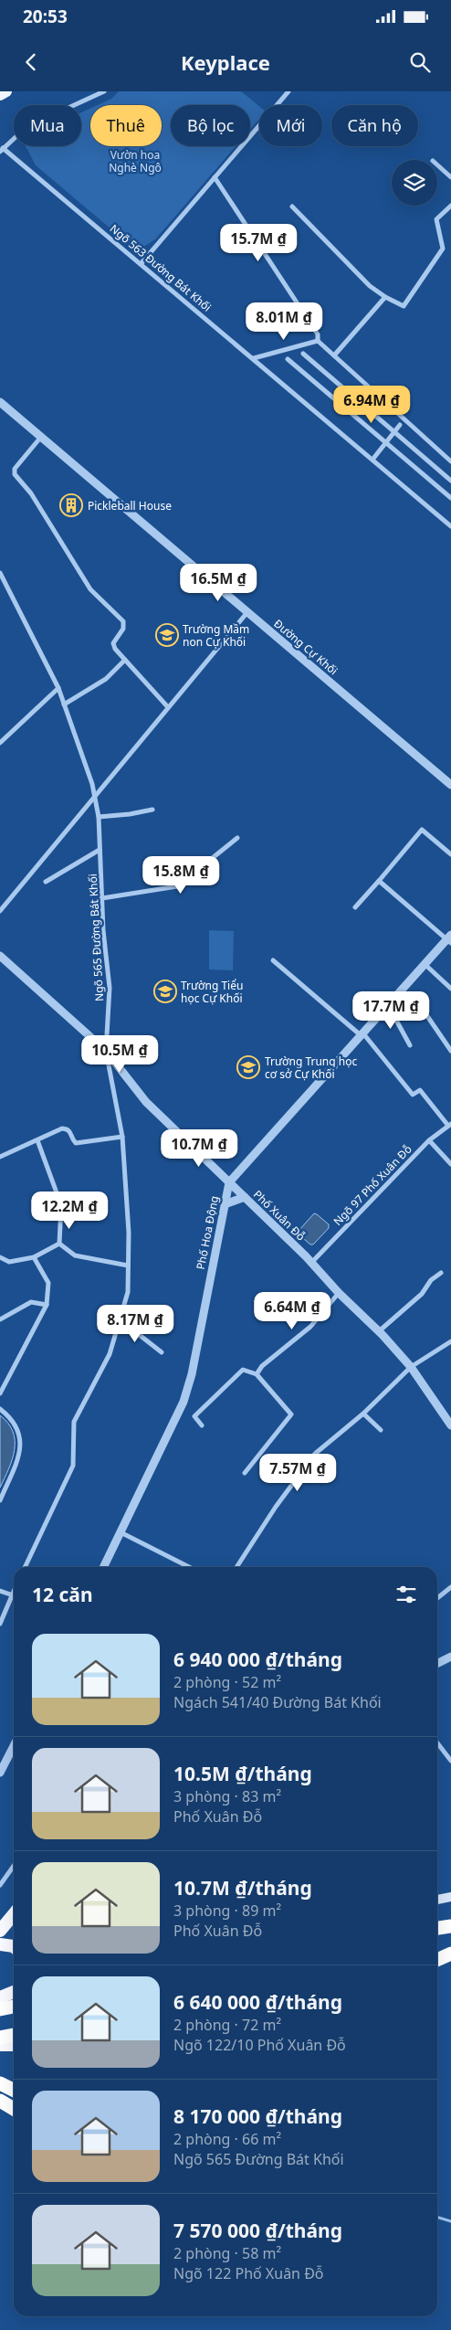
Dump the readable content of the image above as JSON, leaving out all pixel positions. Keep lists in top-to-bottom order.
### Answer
{
  "streets": {
    "street": [
      "Ngõ 563 Đường Bát Khối",
      "Đường Cự Khối",
      "Ngõ 565 Đường Bát Khối",
      "Ngõ 97 Phố Xuân Đỗ",
      "Phố Xuân Đỗ",
      "Phố Hoa Động"
    ]
  },
  "crossings": [
    ["Ngõ 565 Đường Bát Khối", "Phố Xuân Đỗ"],
    ["Ngõ 97 Phố Xuân Đỗ", "Phố Xuân Đỗ"],
    ["Phố Xuân Đỗ", "Phố Hoa Động"]
  ],
  "parks": ["Vườn hoa Nghè Ngô"],
  "places": {
    "building": ["Pickleball House"],
    "school or university": ["Trường Mầm non Cự Khối", "Trường Tiểu học Cự Khối", "Trường Trung học cơ sở Cự Khối"]
  },
  "page": {
    "status": "20:53",
    "header": "Keyplace",
    "chip": [
      "Mua",
      "Thuê",
      "Bộ lọc",
      "Mới",
      "Căn hộ"
    ],
    "price": [
      "15.7M ₫",
      "8.01M ₫",
      "6.94M ₫",
      "16.5M ₫",
      "15.8M ₫",
      "17.7M ₫",
      "10.5M ₫",
      "10.7M ₫",
      "12.2M ₫",
      "6.64M ₫",
      "8.17M ₫",
      "7.57M ₫"
    ],
    "heading": "12 căn",
    "list": [
      {
        "name": "6 940 000 ₫/tháng",
        "note": "2 phòng · 52 m² · Ngách 541/40 Đường Bát Khối"
      },
      {
        "name": "10.5M ₫/tháng",
        "note": "3 phòng · 83 m² · Phố Xuân Đỗ"
      },
      {
        "name": "10.7M ₫/tháng",
        "note": "3 phòng · 89 m² · Phố Xuân Đỗ"
      },
      {
        "name": "6 640 000 ₫/tháng",
        "note": "2 phòng · 72 m² · Ngõ 122/10 Phố Xuân Đỗ"
      },
      {
        "name": "8 170 000 ₫/tháng",
        "note": "2 phòng · 66 m² · Ngõ 565 Đường Bát Khối"
      },
      {
        "name": "7 570 000 ₫/tháng",
        "note": "2 phòng · 58 m² · Ngõ 122 Phố Xuân Đỗ"
      }
    ]
  }
}
